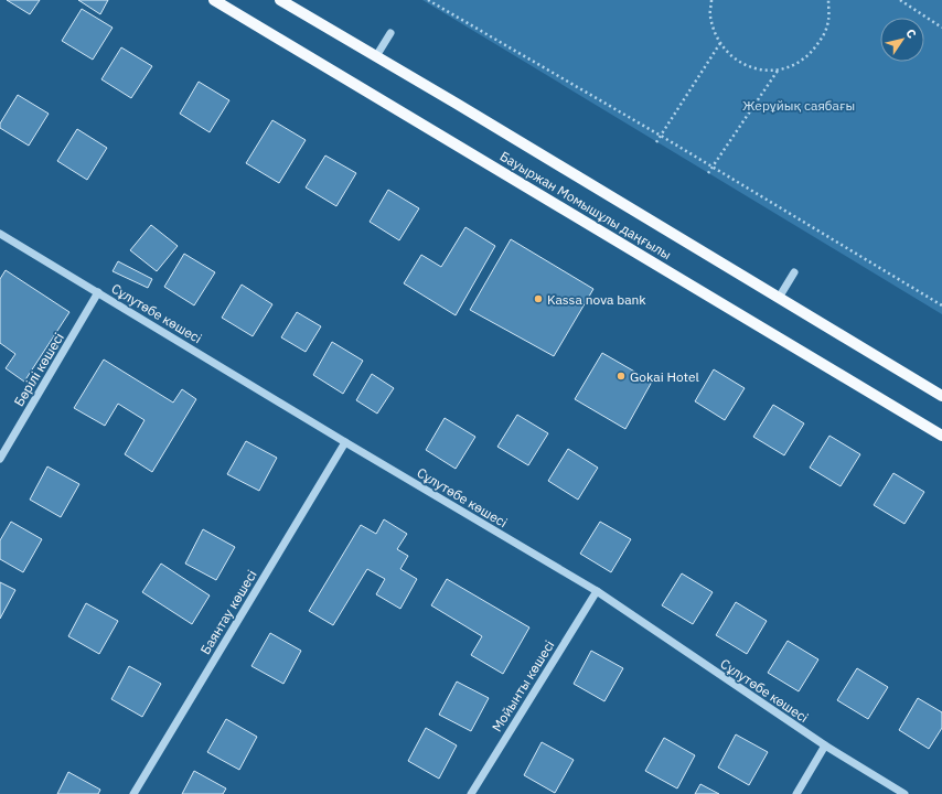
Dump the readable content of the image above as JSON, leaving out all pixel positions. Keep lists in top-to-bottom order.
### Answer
{
  "streets": {
    "main road": ["Бауыржан Момышұлы даңғылы"],
    "street": [
      "Сұлутөбе көшесі",
      "Бөрілі көшесі",
      "Баянтау көшесі",
      "Мойынты көшесі"
    ]
  },
  "crossings": [
    ["Сұлутөбе көшесі", "Бөрілі көшесі"],
    ["Сұлутөбе көшесі", "Баянтау көшесі"],
    ["Сұлутөбе көшесі", "Мойынты көшесі"]
  ],
  "parks": ["Жерұйық саябағы"],
  "places": ["Kassa nova bank", "Gokai Hotel"],
  "north": "top right"
}
